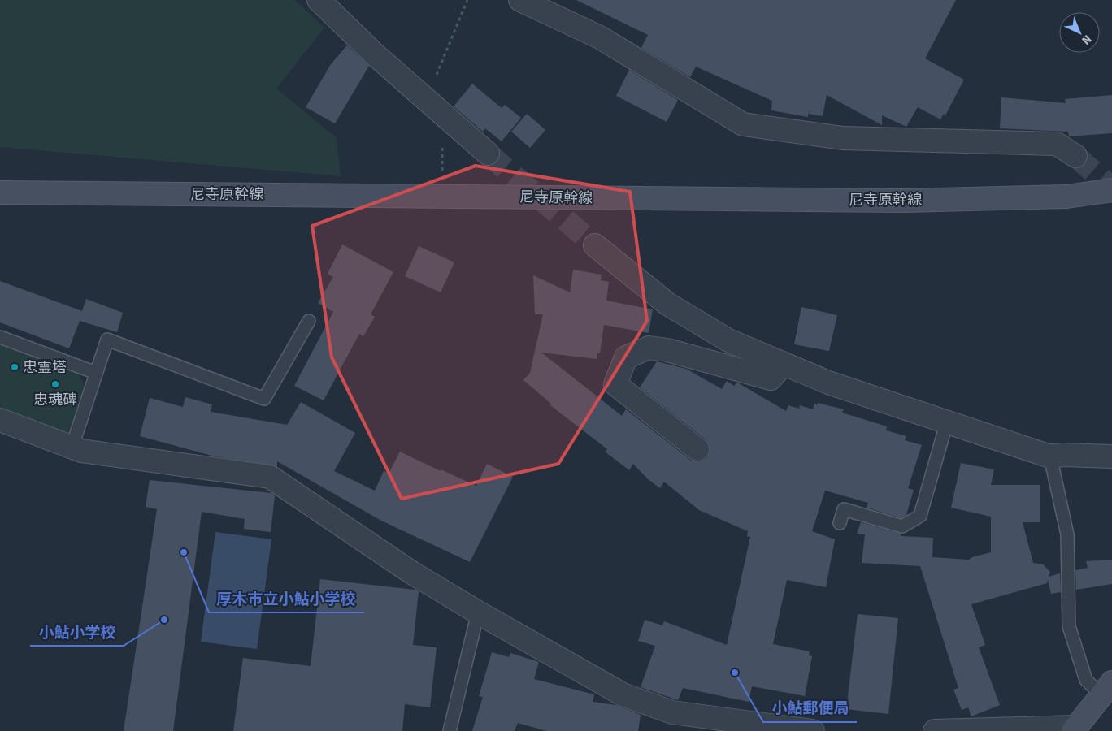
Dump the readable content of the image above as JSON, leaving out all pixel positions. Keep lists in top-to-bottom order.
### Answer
{
  "streets": {
    "street": ["尼寺原幹線"]
  },
  "places": [
    "忠霊塔",
    "忠魂碑",
    "厚木市立小鮎小学校",
    "小鮎小学校",
    "小鮎郵便局"
  ],
  "north": "bottom right"
}
